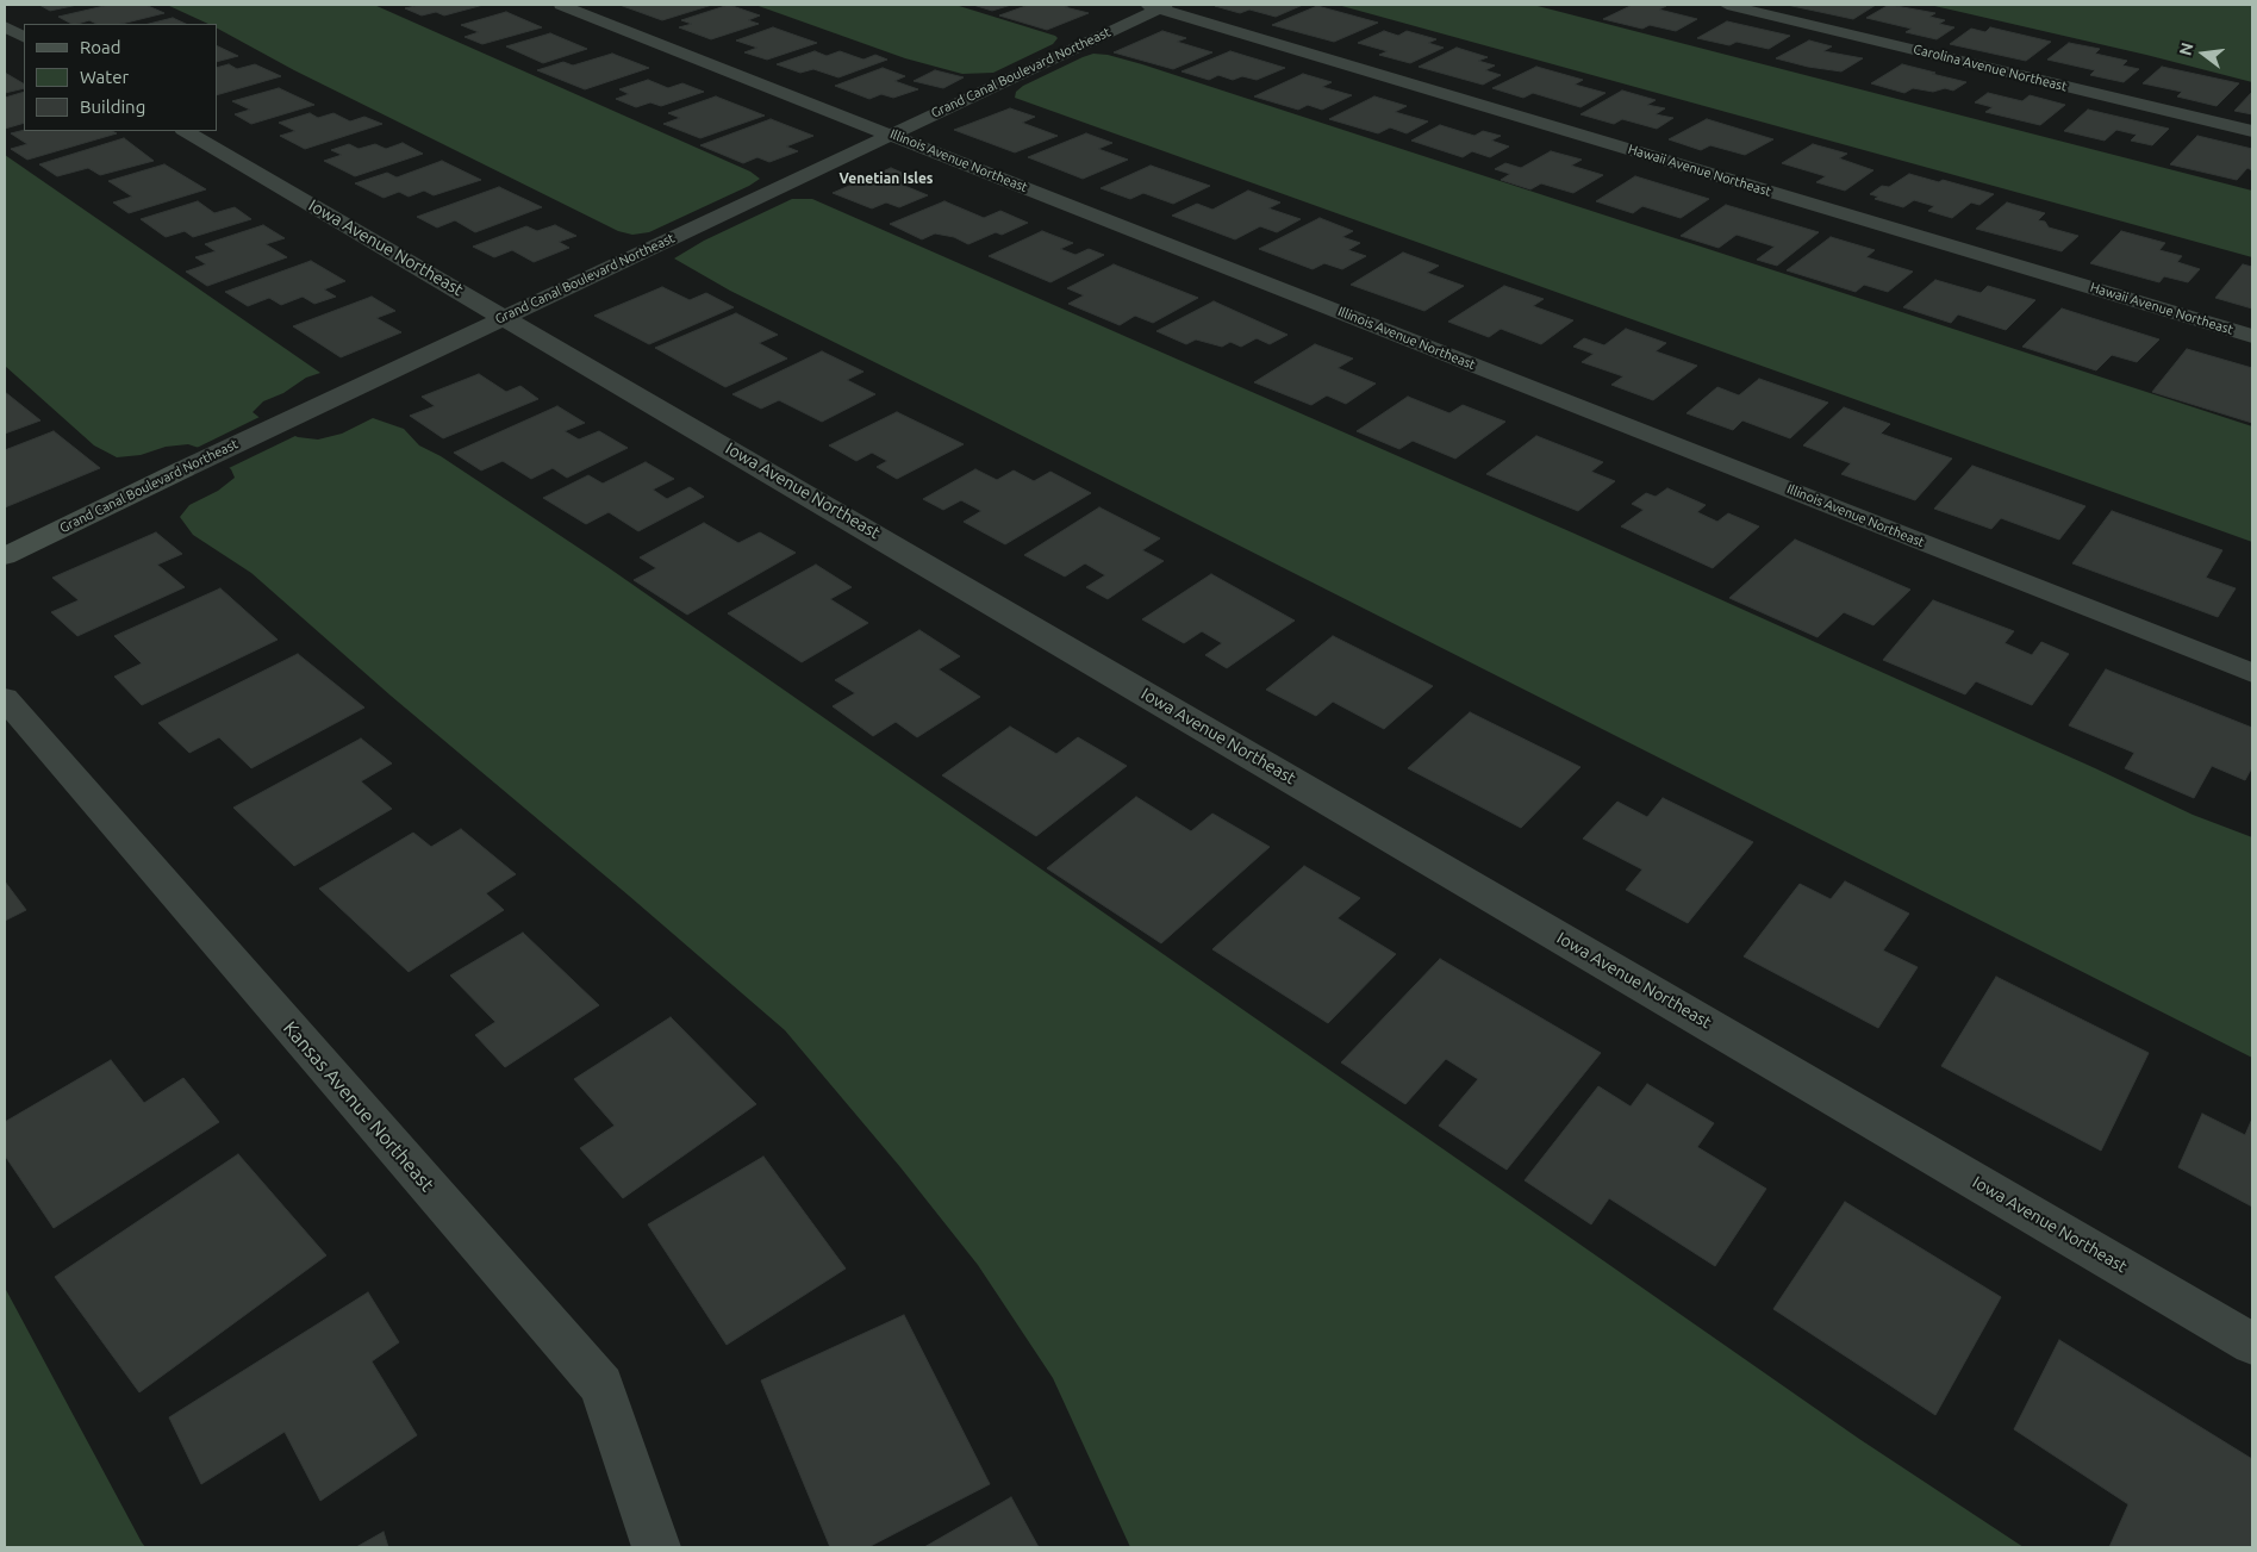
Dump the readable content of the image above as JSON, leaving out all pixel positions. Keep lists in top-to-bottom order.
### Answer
{
  "streets": {
    "street": [
      "Carolina Avenue Northeast",
      "Grand Canal Boulevard Northeast",
      "Illinois Avenue Northeast",
      "Hawaii Avenue Northeast",
      "Iowa Avenue Northeast",
      "Kansas Avenue Northeast"
    ]
  },
  "crossings": [
    ["Grand Canal Boulevard Northeast", "Illinois Avenue Northeast"],
    ["Grand Canal Boulevard Northeast", "Hawaii Avenue Northeast"],
    ["Grand Canal Boulevard Northeast", "Iowa Avenue Northeast"]
  ],
  "districts": ["Venetian Isles"],
  "legend": ["Road", "Water", "Building"],
  "north": "left"
}
